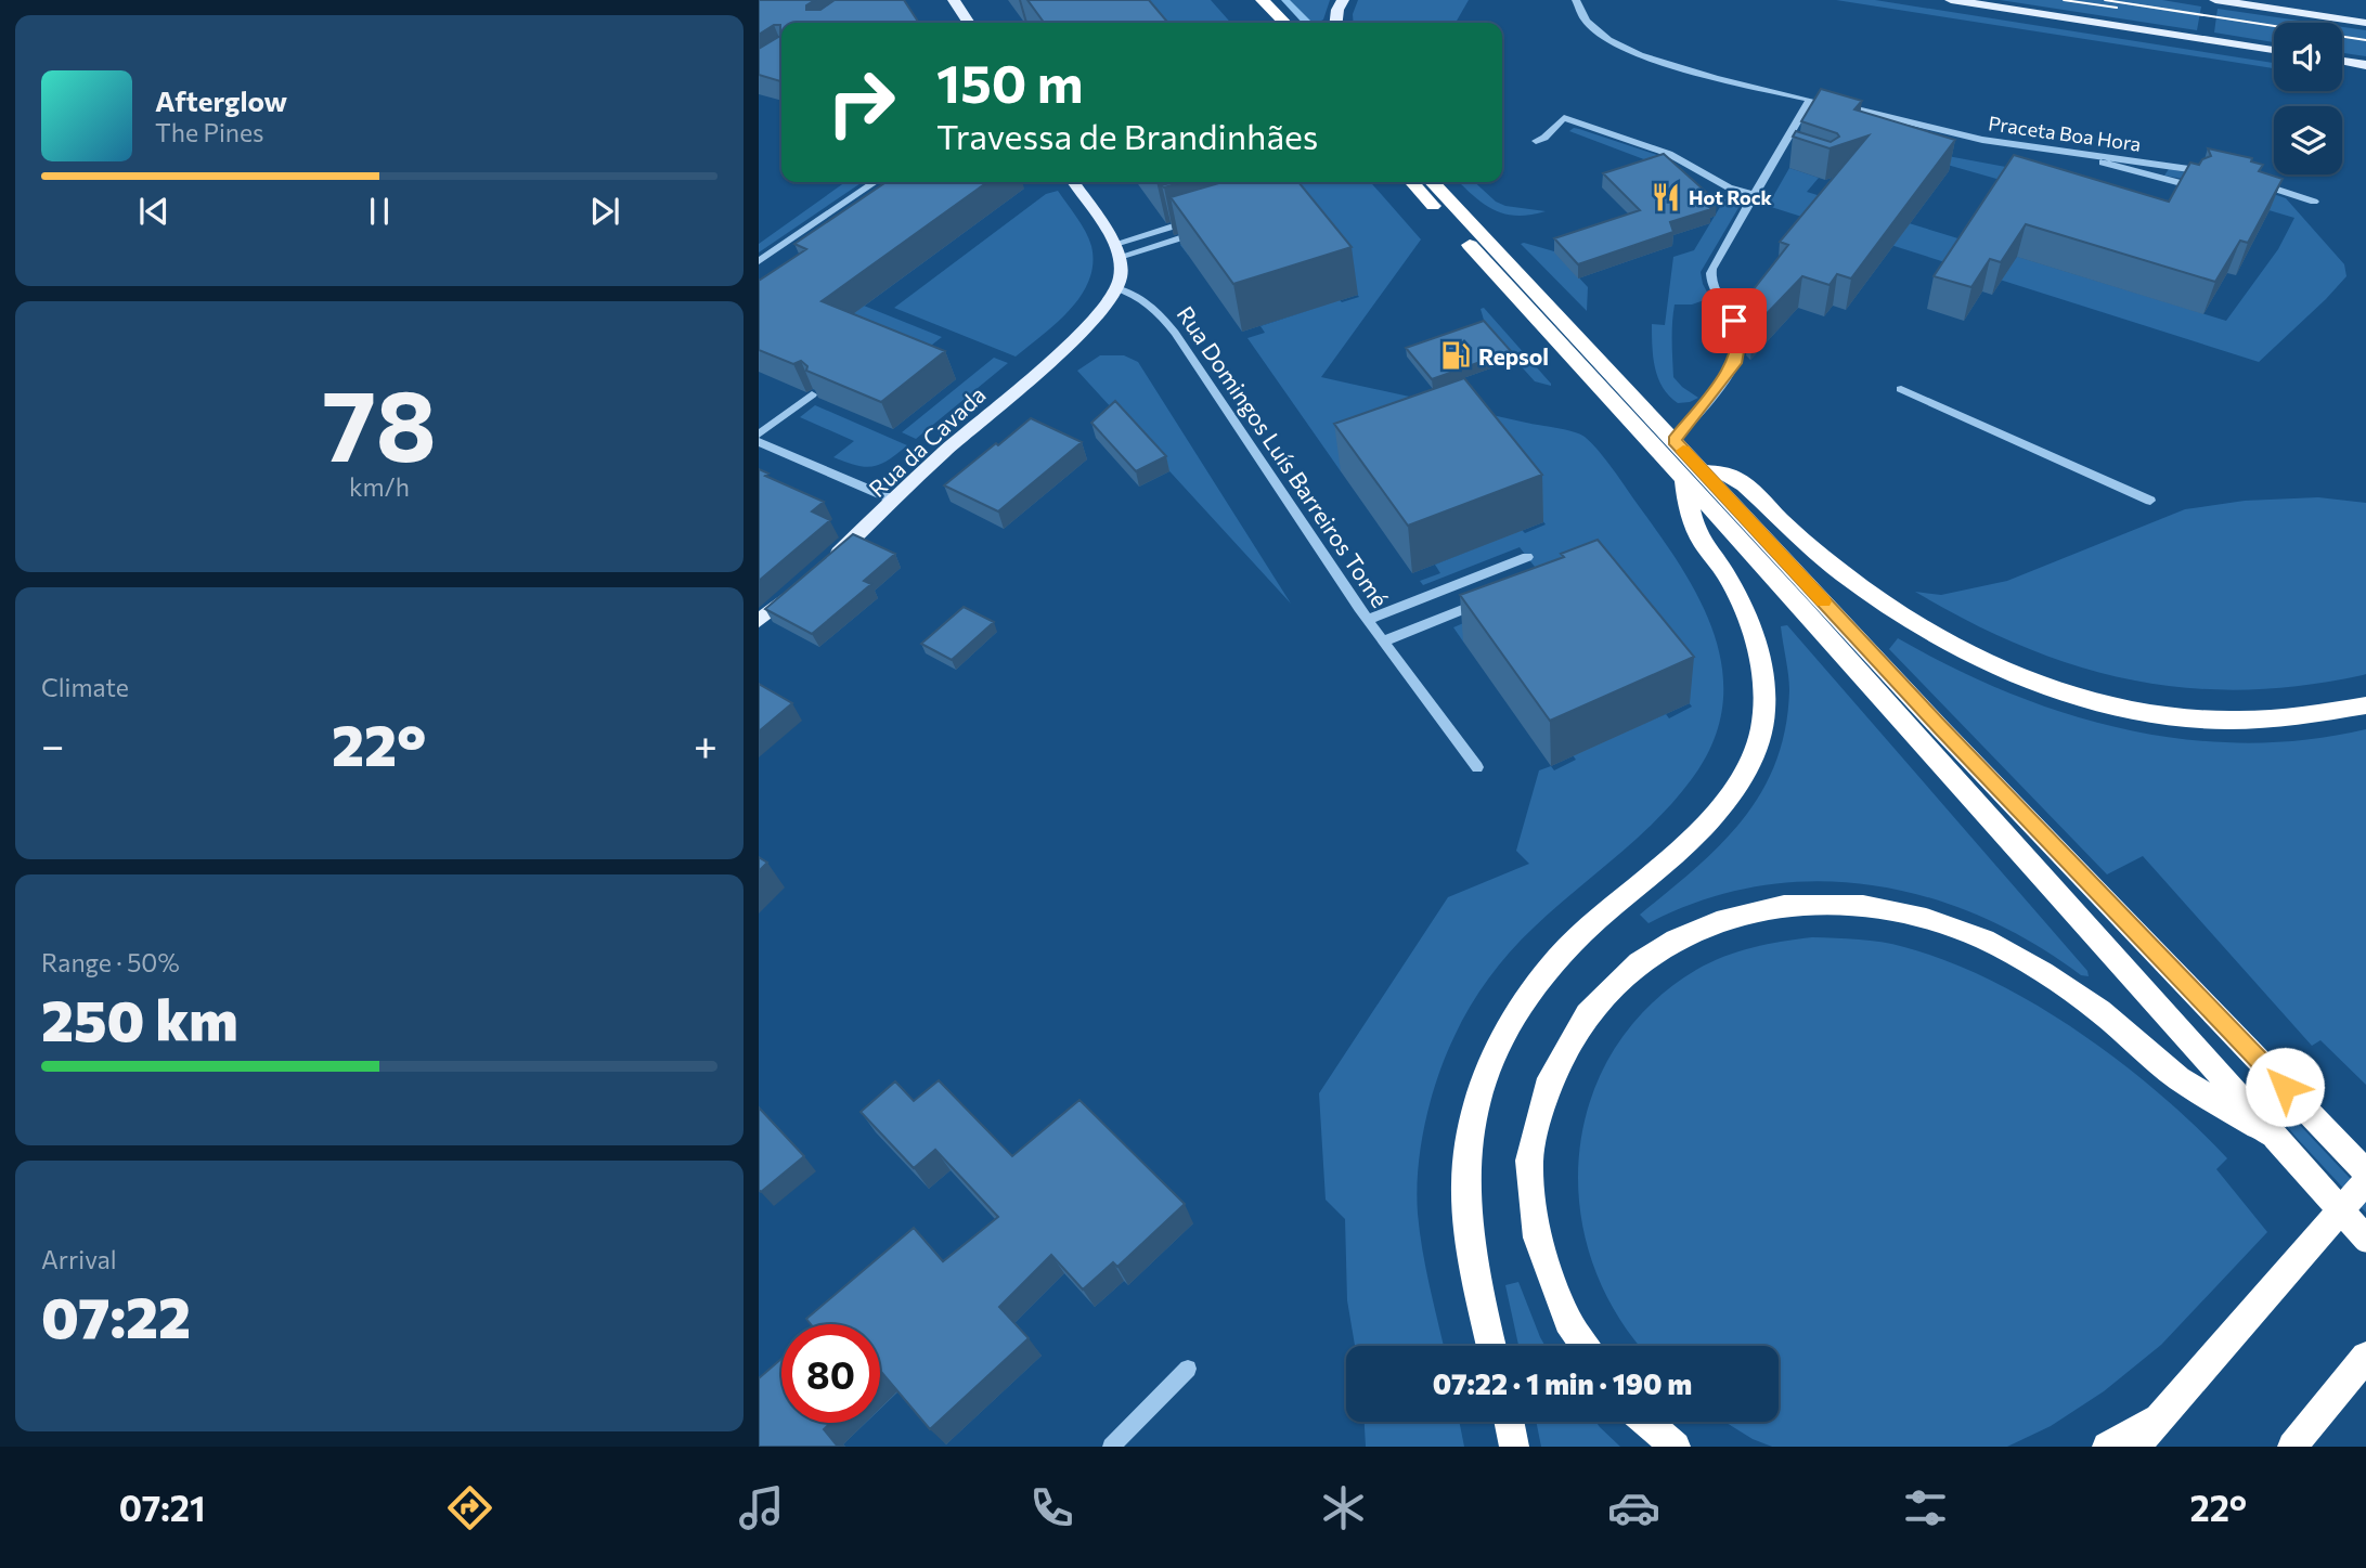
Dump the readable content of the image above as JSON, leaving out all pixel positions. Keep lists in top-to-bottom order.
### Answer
{
  "streets": {
    "main road": ["Rua da Cavada"],
    "street": ["Praceta Boa Hora", "Rua Domingos Luís Barreiros Tomé"]
  },
  "crossings": [
    ["Rua da Cavada", "Rua Domingos Luís Barreiros Tomé"]
  ],
  "places": {
    "restaurant": ["Hot Rock"],
    "fuel station": ["Repsol"]
  },
  "page": {
    "turn": ["150 m", "Travessa de Brandinhães"],
    "song": ["Afterglow", "The Pines"],
    "tile": [
      ["78", "km/h"],
      "Climate",
      ["Range · 50%", "250 km"],
      ["Arrival", "07:22"]
    ],
    "heat": ["−", "22°", "+"],
    "limit": "80",
    "trip": "07:22 · 1 min · 190 m",
    "tabs": ["07:21", "22°"]
  }
}
